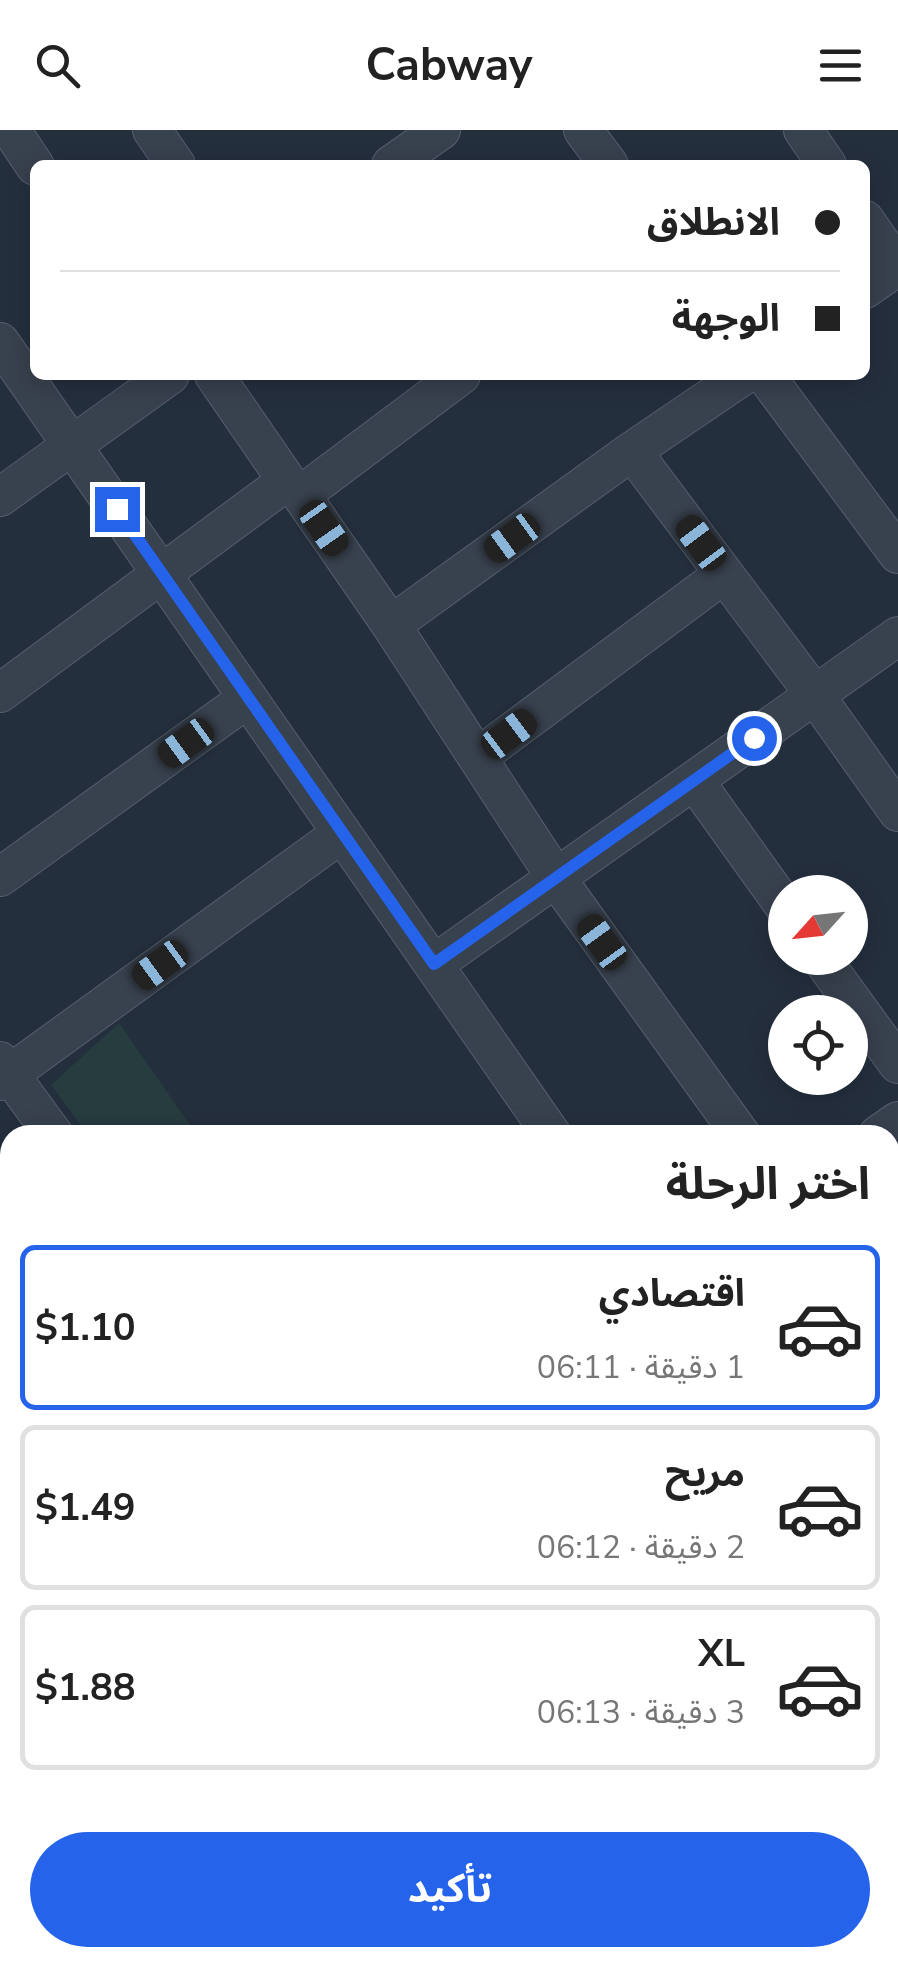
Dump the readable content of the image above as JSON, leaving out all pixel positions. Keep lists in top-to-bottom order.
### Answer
{
  "north": "bottom left",
  "page": {
    "header": "Cabway",
    "banner": ["الانطلاق", "الوجهة"],
    "heading": "اختر الرحلة",
    "list": [
      {
        "name": "اقتصادي",
        "note": "1 دقيقة · 06:11",
        "value": "$1.10"
      },
      {
        "name": "مريح",
        "note": "2 دقيقة · 06:12",
        "value": "$1.49"
      },
      {
        "name": "XL",
        "note": "3 دقيقة · 06:13",
        "value": "$1.88"
      }
    ],
    "buttons": "تأكيد"
  }
}
